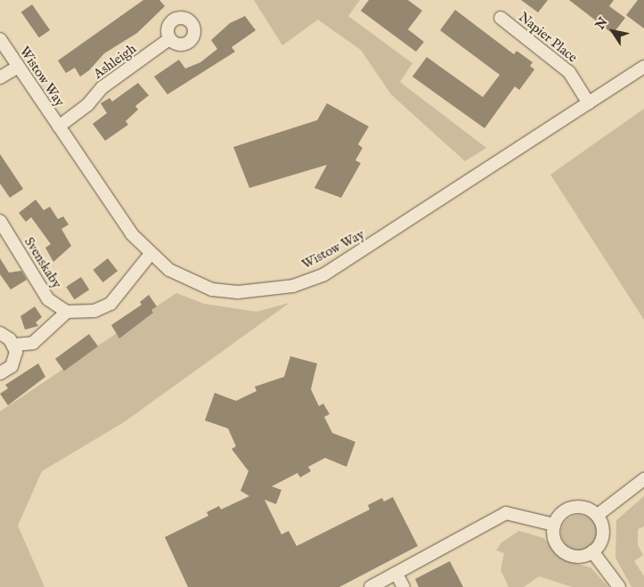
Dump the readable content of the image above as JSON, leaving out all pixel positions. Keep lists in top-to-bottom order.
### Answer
{
  "streets": {
    "street": [
      "Napier Place",
      "Ashleigh",
      "Wistow Way",
      "Svenskaby"
    ]
  },
  "crossings": [
    ["Napier Place", "Wistow Way"],
    ["Ashleigh", "Wistow Way"]
  ],
  "north": "top left"
}
